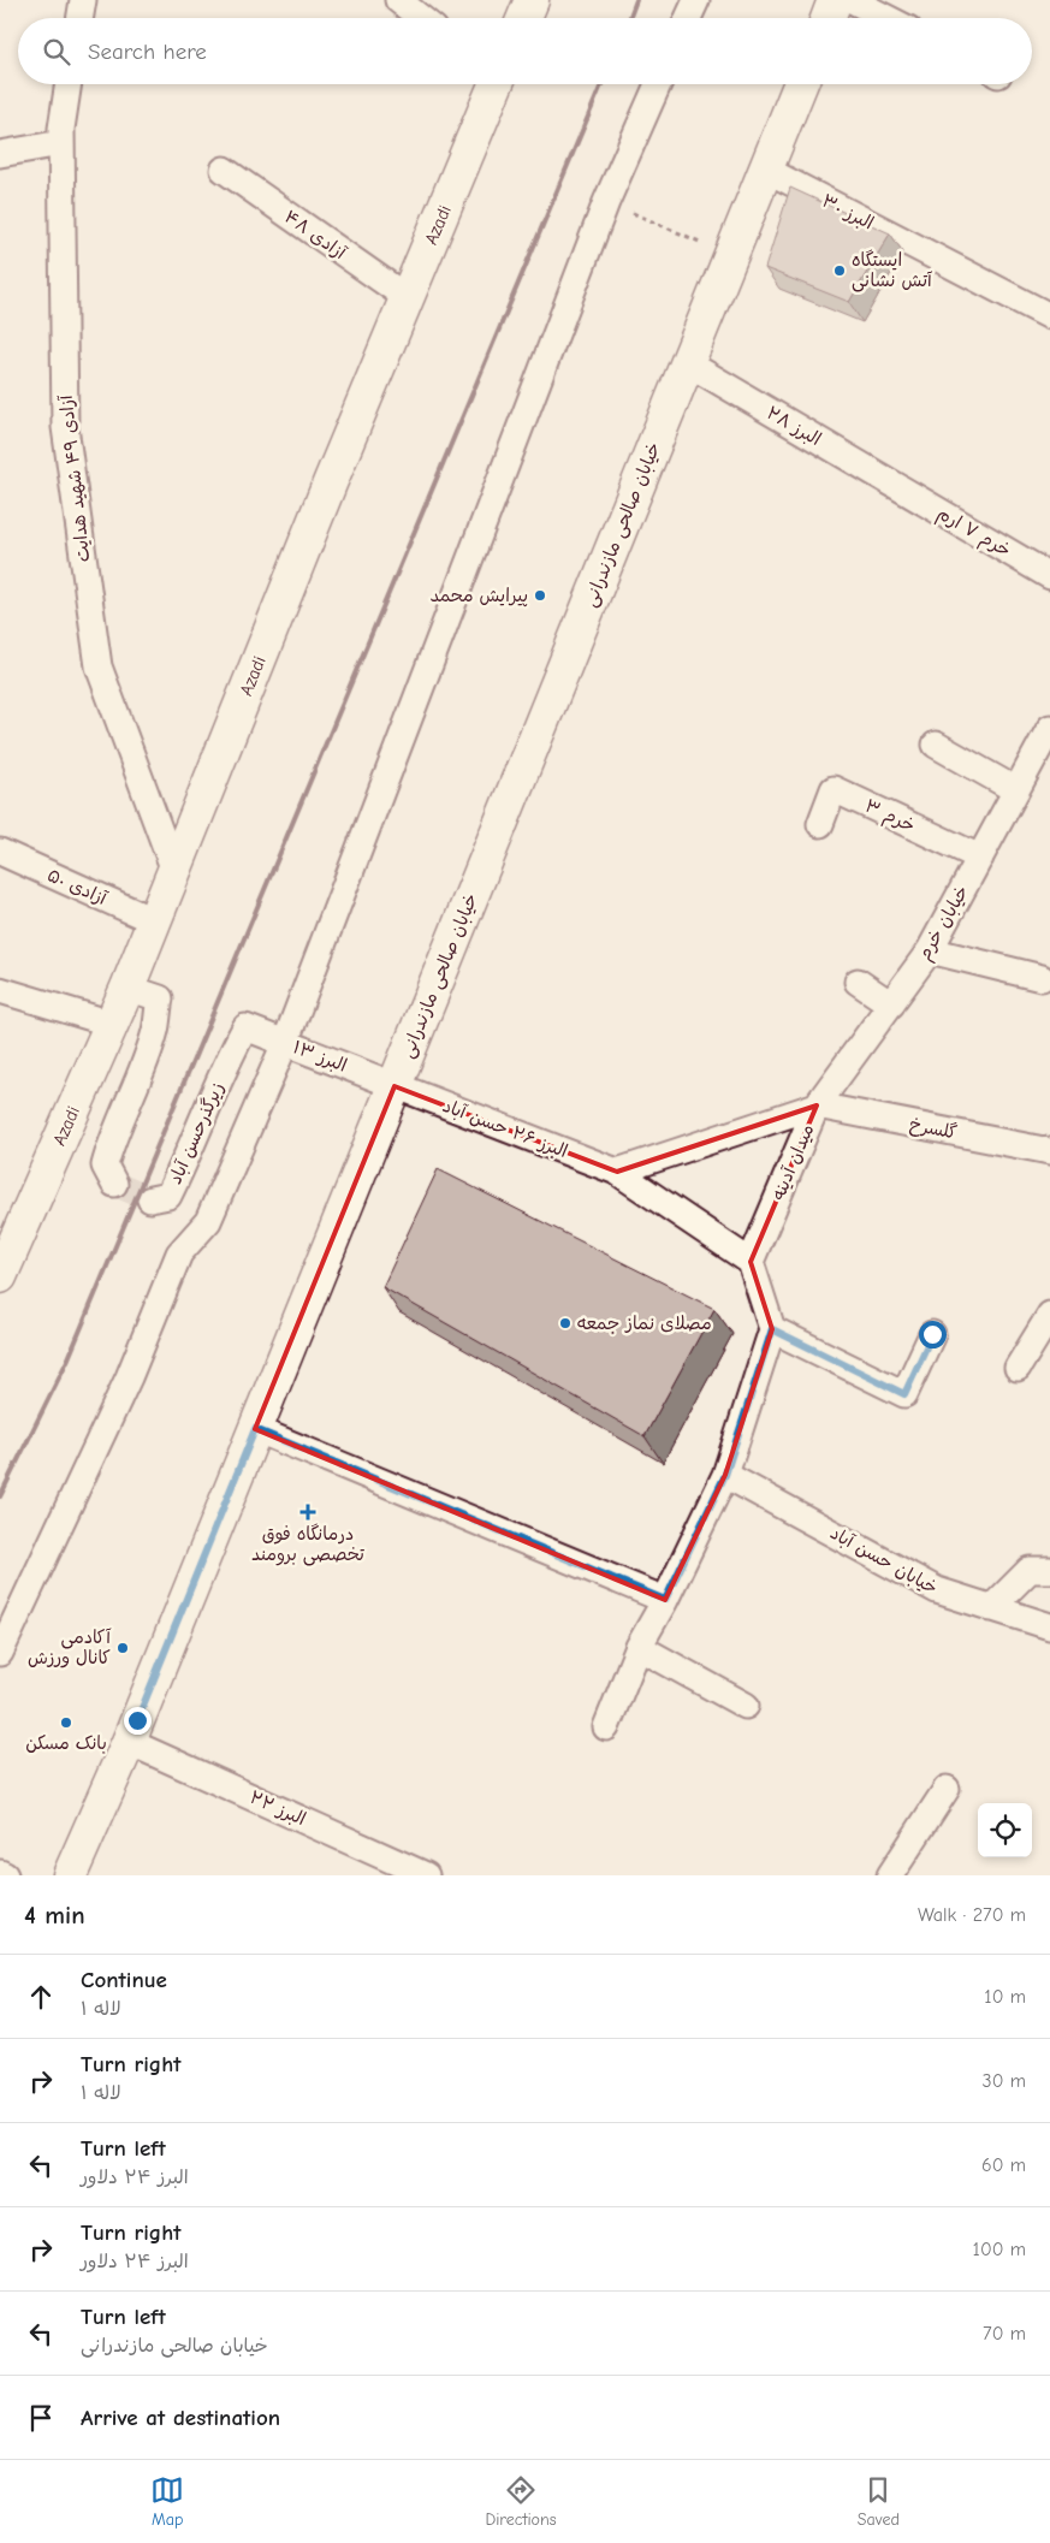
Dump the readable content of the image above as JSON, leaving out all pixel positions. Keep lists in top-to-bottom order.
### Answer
{
  "streets": {
    "main road": ["Azadi", "خیابان صالحی مازندرانی"],
    "street": [
      "البرز ۳۰",
      "آزادی ۴۸",
      "البرز ۲۸",
      "آزادی ۴۹ شهید هدایت",
      "خرم ۷ ارم",
      "خرم ۳",
      "آزادی ۵۰",
      "خیابان خرم",
      "البرز ۱۳",
      "البرز ۲۶ حسن آباد",
      "گلسرخ",
      "زیرگذرحسن آباد",
      "میدان آدینه",
      "خیابان حسن آباد",
      "البرز ۲۲"
    ]
  },
  "crossings": [
    ["البرز ۳۰", "خیابان صالحی مازندرانی"],
    ["Azadi", "آزادی ۴۸"],
    ["Azadi", "آزادی ۴۹ شهید هدایت"],
    ["Azadi", "آزادی ۵۰"],
    ["البرز ۲۸", "خیابان صالحی مازندرانی"],
    ["البرز ۲۸", "خرم ۷ ارم"],
    ["خیابان صالحی مازندرانی", "البرز ۱۳"],
    ["خیابان صالحی مازندرانی", "البرز ۲۶ حسن آباد"],
    ["خیابان صالحی مازندرانی", "البرز ۲۲"],
    ["خرم ۳", "خیابان خرم"],
    ["خیابان خرم", "گلسرخ"],
    ["خیابان خرم", "میدان آدینه"],
    ["البرز ۱۳", "البرز ۲۶ حسن آباد"],
    ["البرز ۱۳", "زیرگذرحسن آباد"],
    ["البرز ۲۶ حسن آباد", "میدان آدینه"],
    ["گلسرخ", "میدان آدینه"]
  ],
  "places": {
    "other": [
      "ایستگاه آتش نشانی",
      "پیرایش محمد",
      "مصلای نماز جمعه",
      "آکادمی کانال ورزش",
      "بانک مسکن"
    ],
    "health": ["درمانگاه فوق تخصصی برومند"]
  },
  "page": {
    "search": "Search here",
    "heading": ["4 min", "Walk · 270 m"],
    "list": [
      ["Continue", "لاله ۱", "10 m"],
      ["Turn right", "لاله ۱", "30 m"],
      ["Turn left", "البرز ۲۴ دلاور", "60 m"],
      ["Turn right", "البرز ۲۴ دلاور", "100 m"],
      ["Turn left", "خیابان صالحی مازندرانی", "70 m"],
      "Arrive at destination"
    ],
    "nav": ["Map", "Directions", "Saved"]
  }
}
